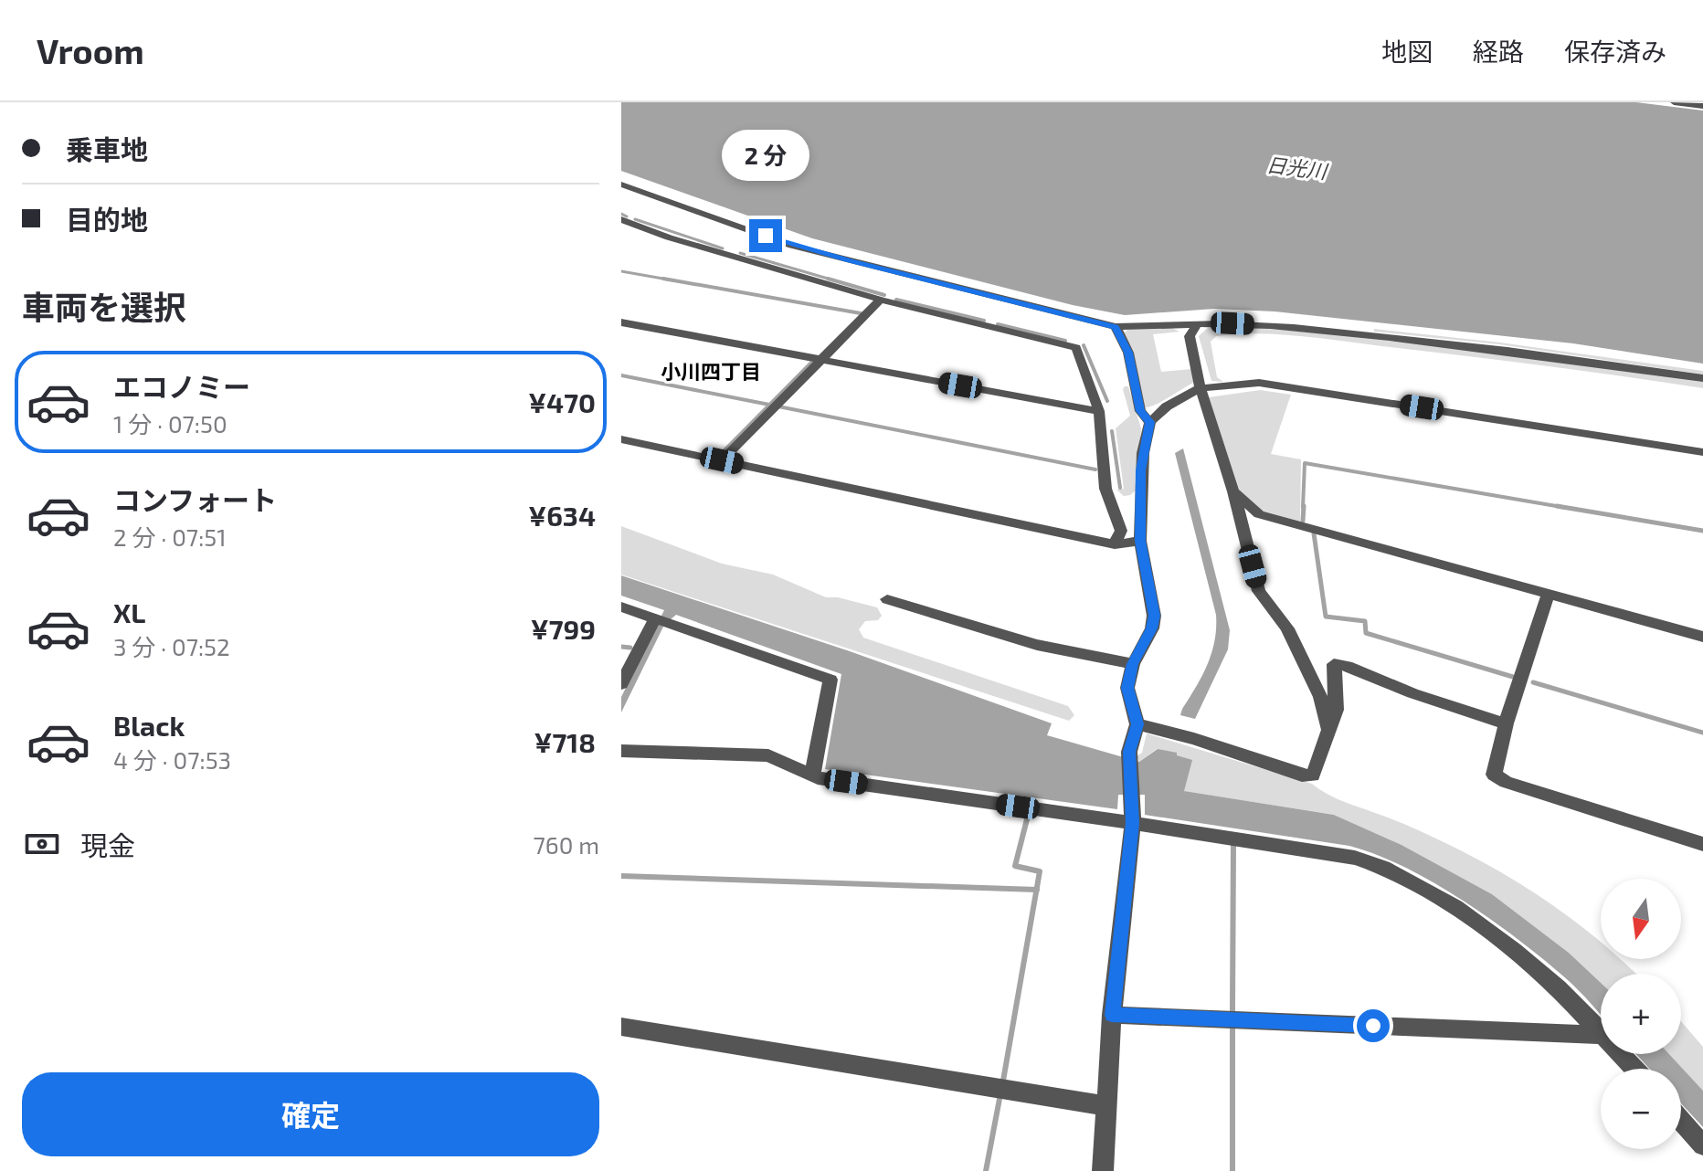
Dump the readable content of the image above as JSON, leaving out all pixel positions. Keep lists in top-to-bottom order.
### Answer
{
  "districts": ["小川四丁目"],
  "water": ["日光川"],
  "north": "bottom",
  "page": {
    "header": "Vroom",
    "nav": ["地図", "経路", "保存済み"],
    "banner": ["乗車地", "目的地"],
    "bubble": "2 分",
    "heading": "車両を選択",
    "list": [
      {
        "name": "エコノミー",
        "note": "1 分 · 07:50",
        "value": "¥470"
      },
      {
        "name": "コンフォート",
        "note": "2 分 · 07:51",
        "value": "¥634"
      },
      {
        "name": "XL",
        "note": "3 分 · 07:52",
        "value": "¥799"
      },
      {
        "name": "Black",
        "note": "4 分 · 07:53",
        "value": "¥718"
      }
    ],
    "pay": ["現金", "760 m"],
    "map_buttons": ["+", "−"],
    "buttons": "確定"
  }
}
